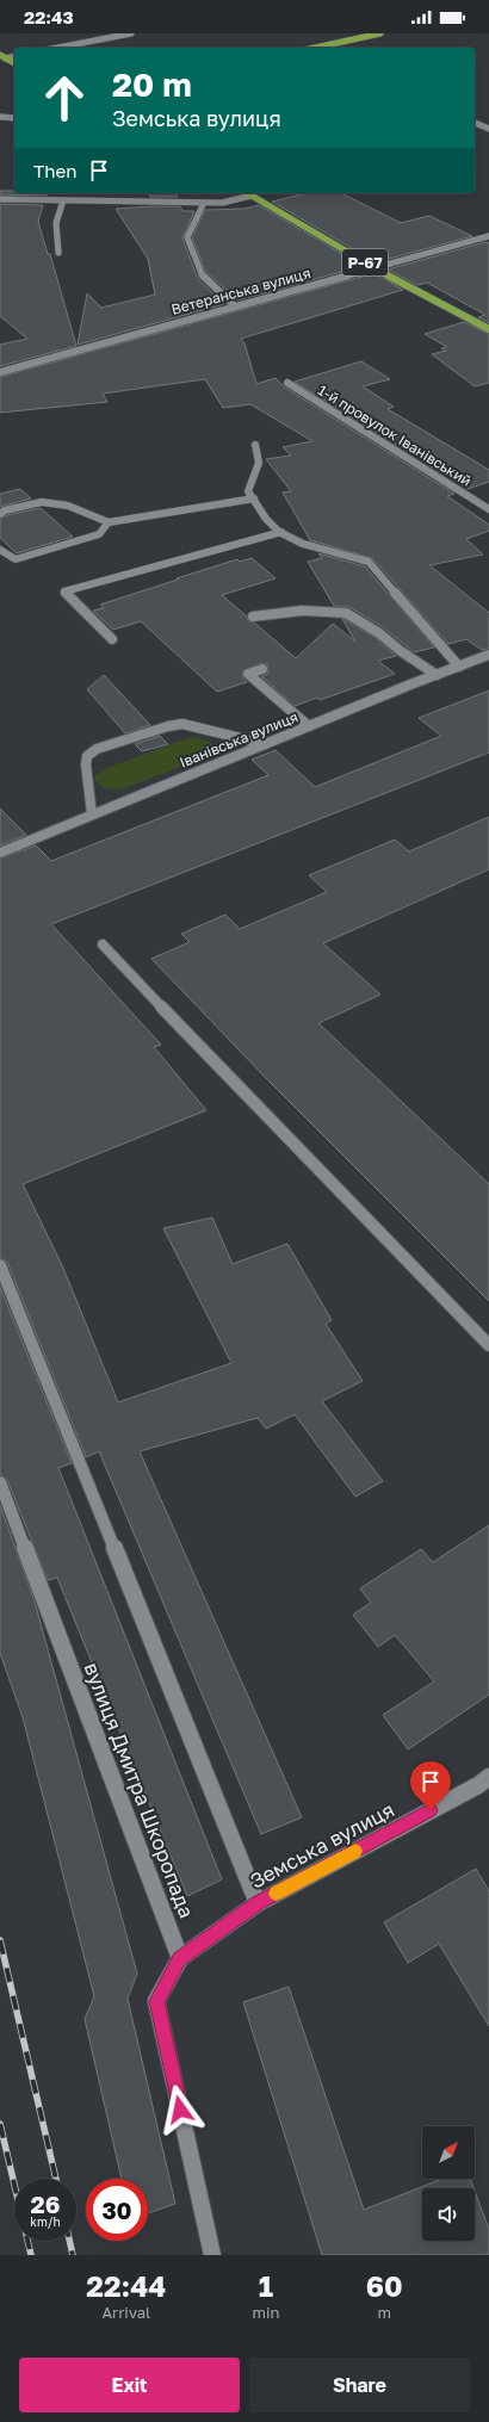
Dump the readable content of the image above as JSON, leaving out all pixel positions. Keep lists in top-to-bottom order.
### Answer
{
  "streets": {
    "main road": ["Р-67"],
    "street": [
      "Ветеранська вулиця",
      "1-й провулок Іванівський",
      "Іванівська вулиця",
      "вулиця Дмитра Шкоропада",
      "Земська вулиця"
    ]
  },
  "crossings": [
    ["Р-67", "Ветеранська вулиця"],
    ["вулиця Дмитра Шкоропада", "Земська вулиця"]
  ],
  "north": "top right",
  "page": {
    "status": "22:43",
    "turn": ["20 m", "Земська вулиця"],
    "then": "Then",
    "speed": "26 km/h",
    "limit": "30",
    "eta": [
      "22:44",
      "Arrival",
      "1",
      "min",
      "60",
      "m"
    ],
    "buttons": ["Exit", "Share"]
  }
}
